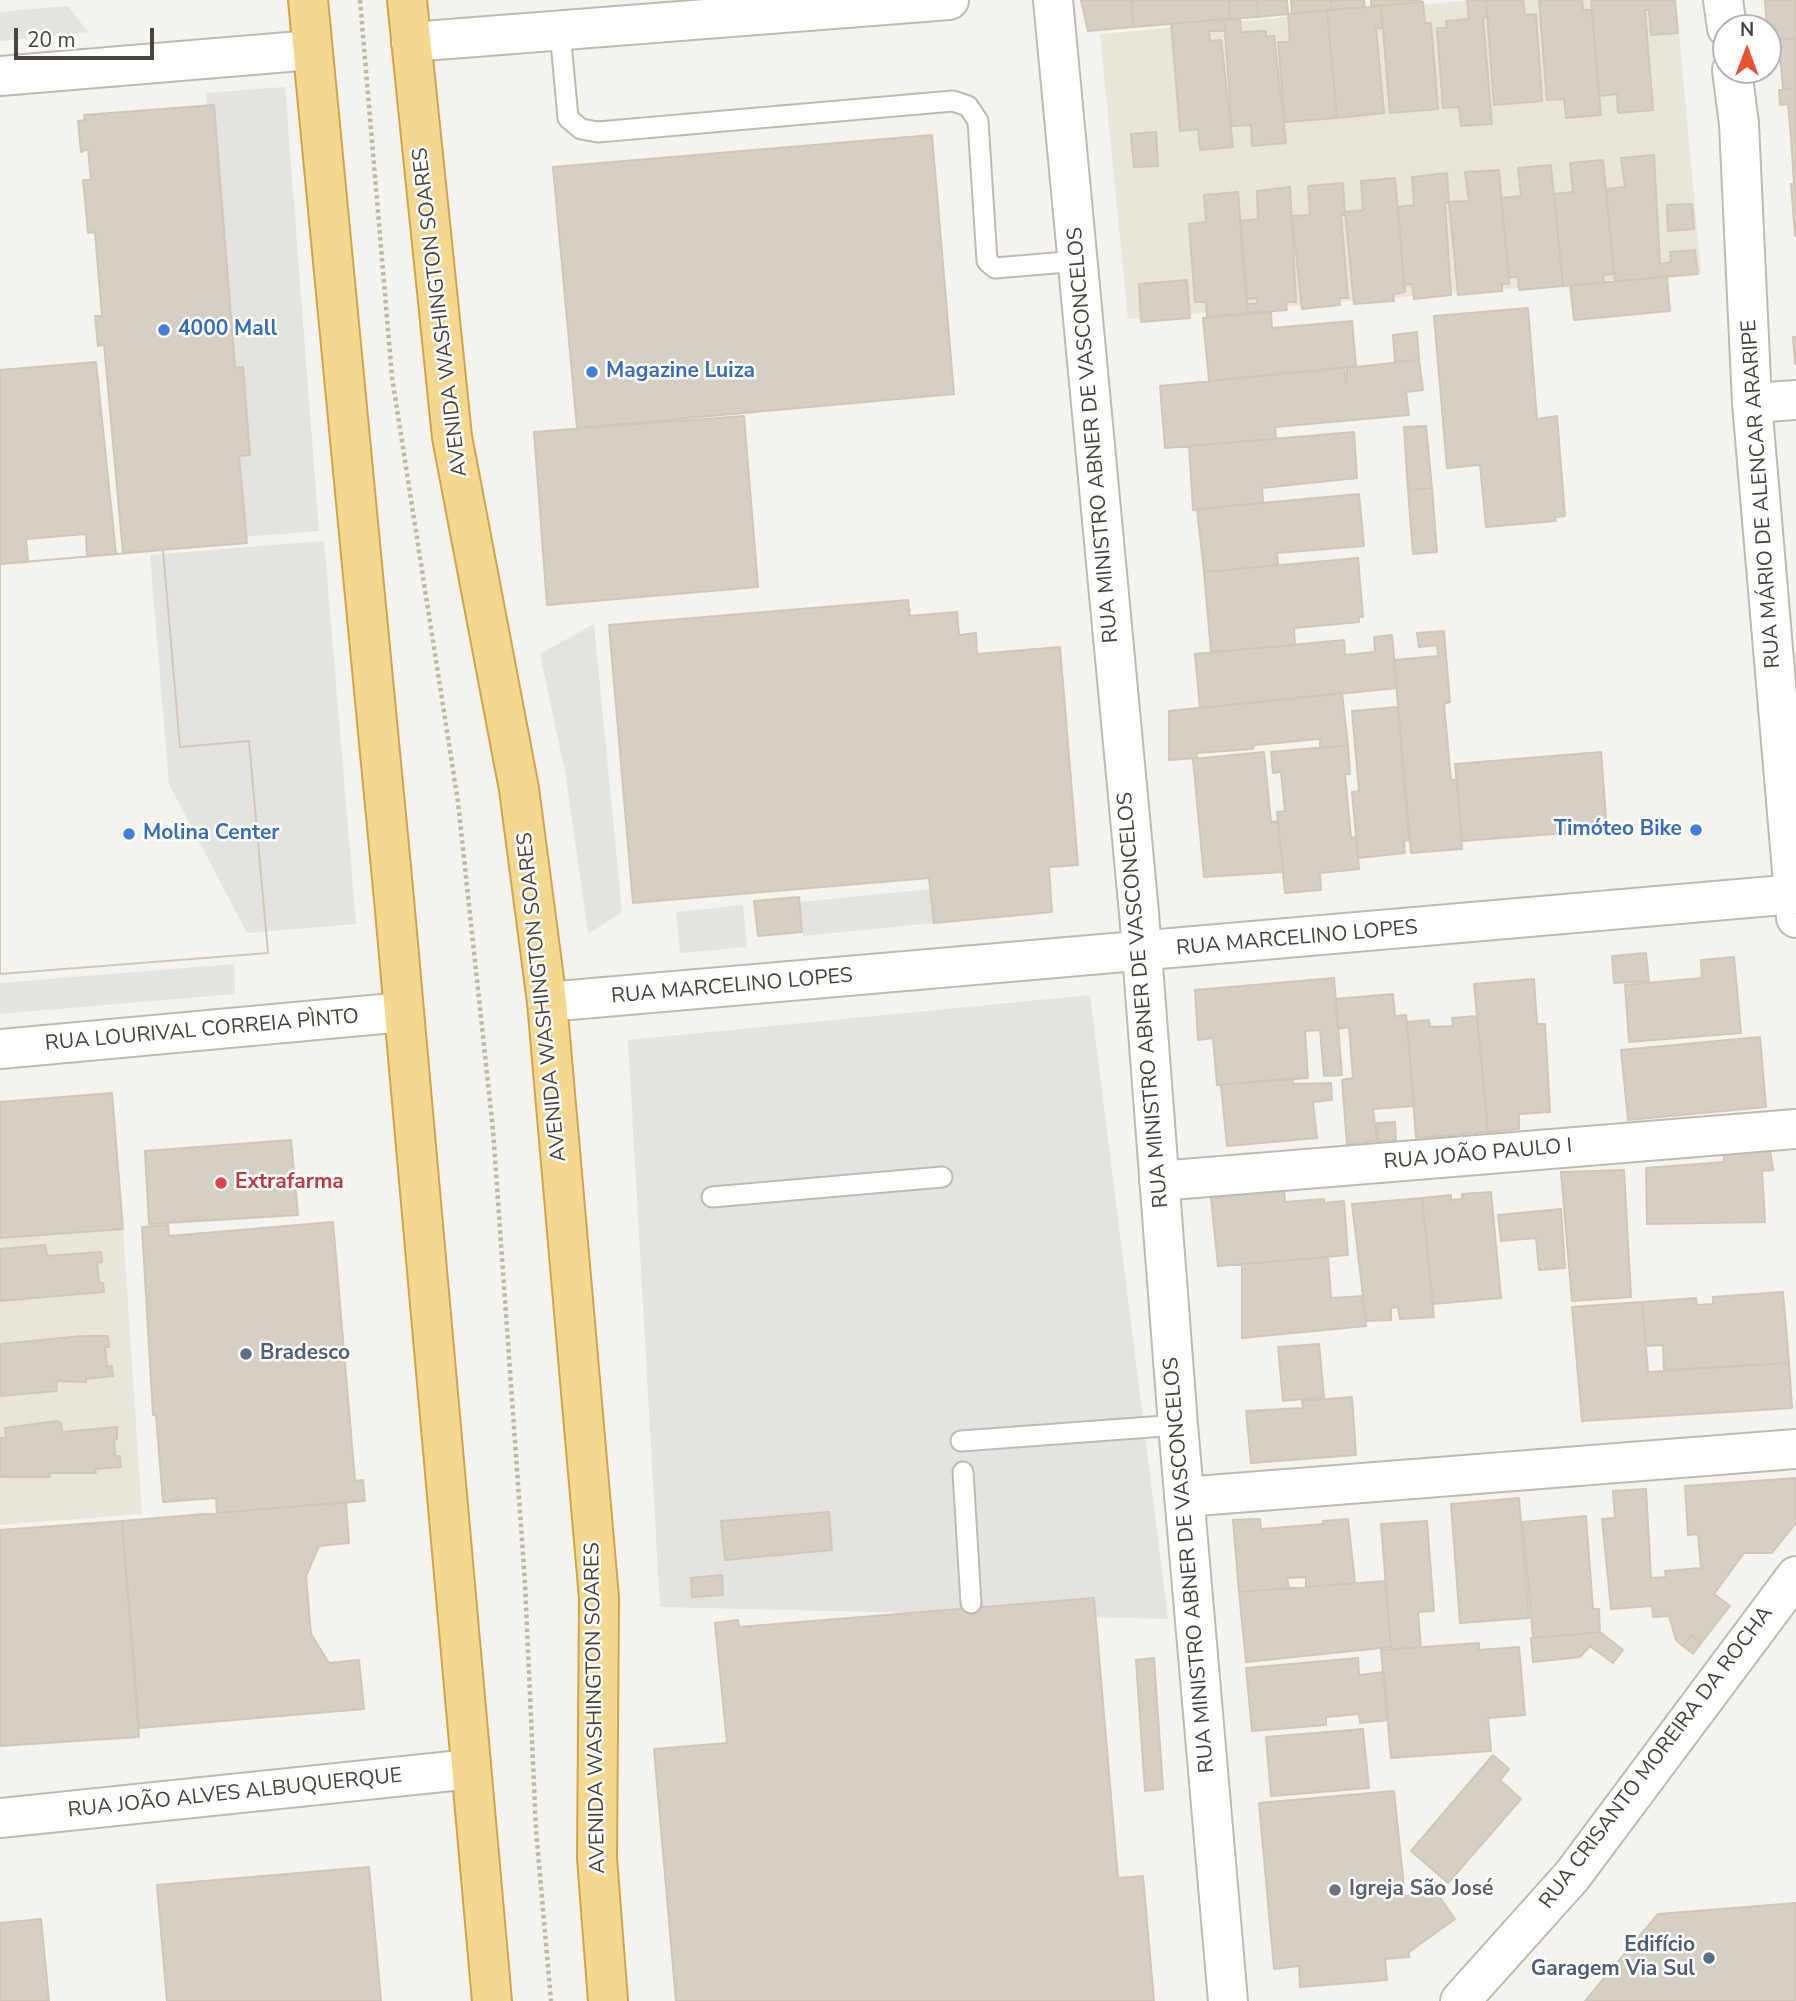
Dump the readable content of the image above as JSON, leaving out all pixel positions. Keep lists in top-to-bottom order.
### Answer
{
  "streets": {
    "highway": ["AVENIDA WASHINGTON SOARES"],
    "street": [
      "RUA MINISTRO ABNER DE VASCONCELOS",
      "RUA MÁRIO DE ALENCAR ARARIPE",
      "RUA MARCELINO LOPES",
      "RUA LOURIVAL CORREIA PÌNTO",
      "RUA JOÃO PAULO I",
      "RUA CRISANTO MOREIRA DA ROCHA",
      "RUA JOÃO ALVES ALBUQUERQUE"
    ]
  },
  "crossings": [
    ["AVENIDA WASHINGTON SOARES", "RUA MARCELINO LOPES"],
    ["RUA MINISTRO ABNER DE VASCONCELOS", "RUA MARCELINO LOPES"],
    ["RUA MINISTRO ABNER DE VASCONCELOS", "RUA JOÃO PAULO I"],
    ["RUA MÁRIO DE ALENCAR ARARIPE", "RUA MARCELINO LOPES"]
  ],
  "places": [
    "4000 Mall",
    "Magazine Luiza",
    "Timóteo Bike",
    "Molina Center",
    "Extrafarma",
    "Bradesco",
    "Igreja São José",
    "Edifício Garagem Via Sul"
  ],
  "scale_bar": "20 m",
  "north": "top"
}
